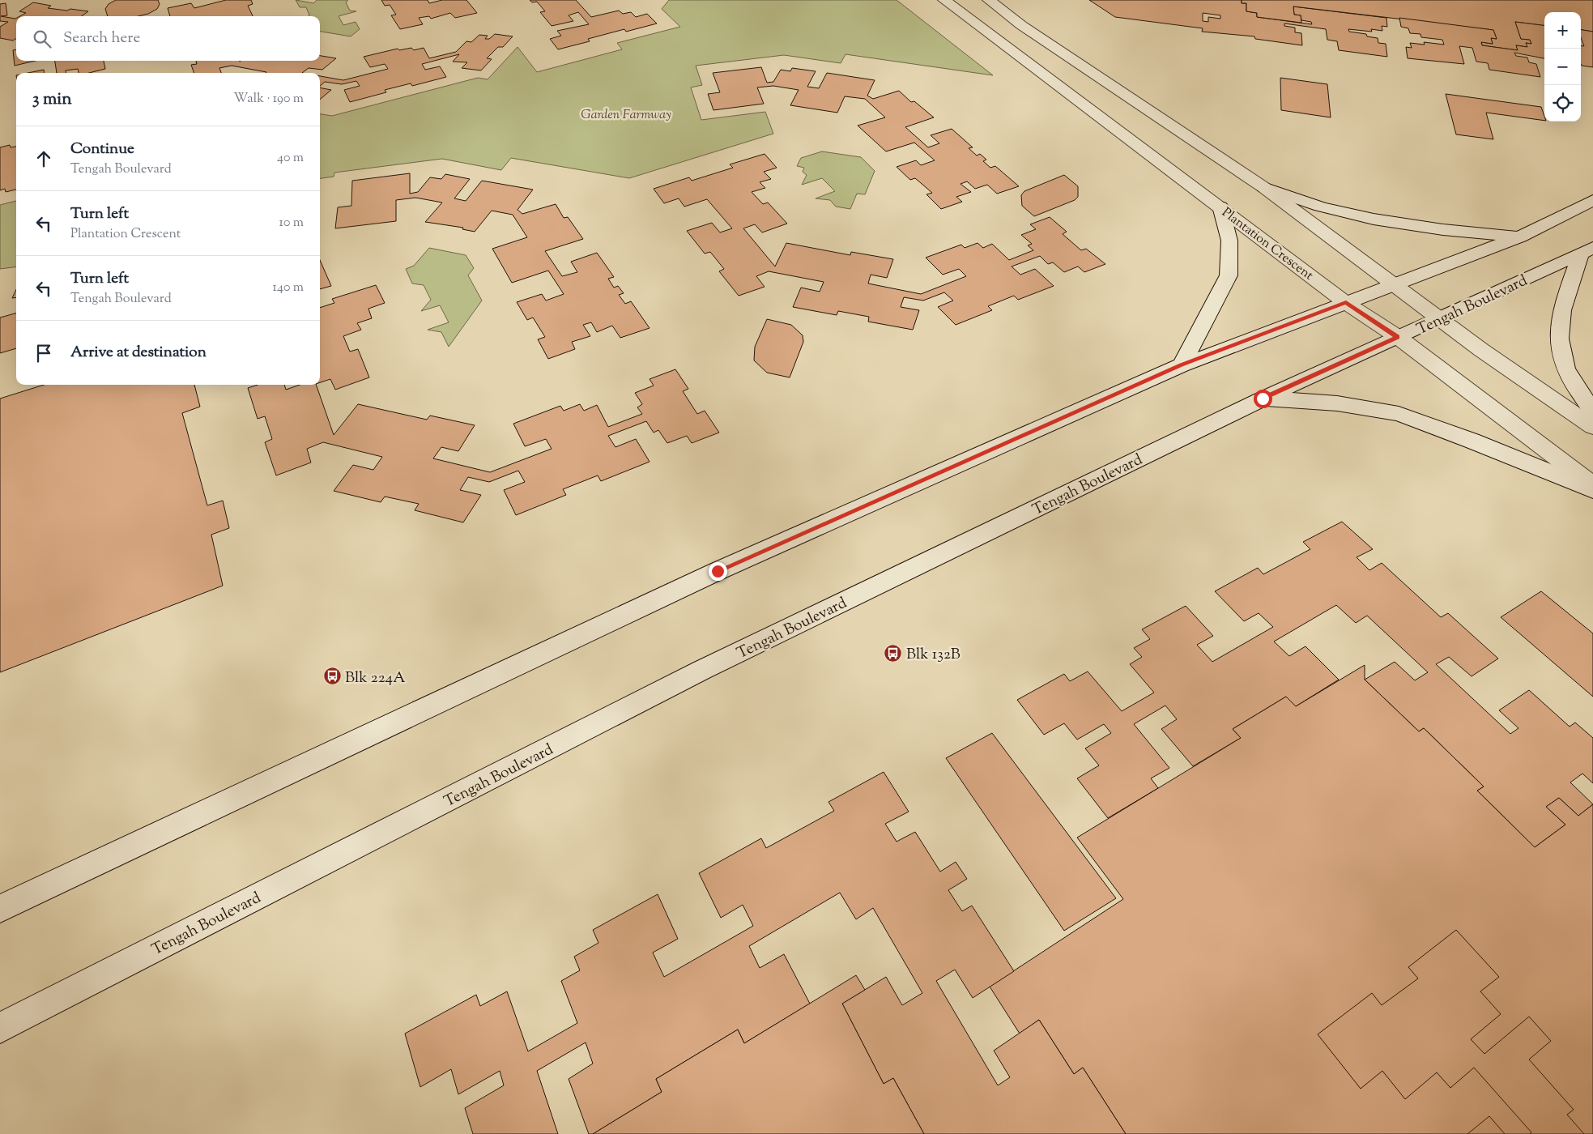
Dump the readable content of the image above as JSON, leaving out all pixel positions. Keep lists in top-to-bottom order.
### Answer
{
  "streets": {
    "main road": ["Plantation Crescent", "Tengah Boulevard"]
  },
  "crossings": [
    ["Plantation Crescent", "Tengah Boulevard"]
  ],
  "parks": ["Garden Farmway"],
  "places": {
    "bus stop": ["Blk 132B", "Blk 224A"]
  },
  "page": {
    "map_buttons": ["+", "−"],
    "search": "Search here",
    "heading": ["3 min", "Walk · 190 m"],
    "list": [
      ["Continue", "Tengah Boulevard", "40 m"],
      ["Turn left", "Plantation Crescent", "10 m"],
      ["Turn left", "Tengah Boulevard", "140 m"],
      "Arrive at destination"
    ]
  }
}
